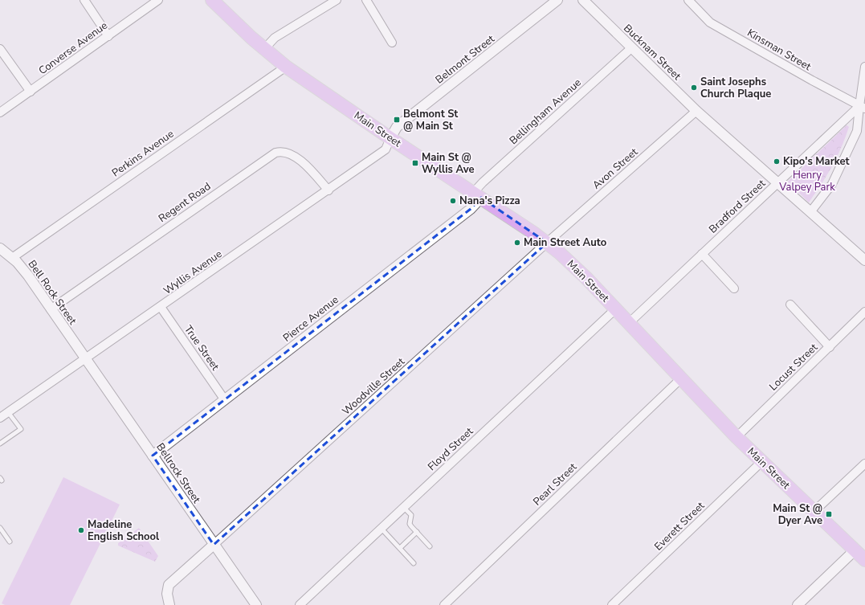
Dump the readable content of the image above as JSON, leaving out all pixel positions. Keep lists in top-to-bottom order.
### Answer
{
  "streets": {
    "main road": ["Main Street"],
    "street": [
      "Converse Avenue",
      "Kinsman Street",
      "Bucknam Street",
      "Belmont Street",
      "Bellingham Avenue",
      "Perkins Avenue",
      "Avon Street",
      "Regent Road",
      "Bradford Street",
      "Wyllis Avenue",
      "Bell Rock Street",
      "Pierce Avenue",
      "True Street",
      "Locust Street",
      "Woodville Street",
      "Floyd Street",
      "Bellrock Street",
      "Pearl Street",
      "Everett Street"
    ]
  },
  "crossings": [
    ["Kinsman Street", "Bradford Street"],
    ["Bucknam Street", "Bellingham Avenue"],
    ["Bucknam Street", "Avon Street"],
    ["Bucknam Street", "Bradford Street"],
    ["Belmont Street", "Main Street"],
    ["Belmont Street", "Wyllis Avenue"],
    ["Bellingham Avenue", "Main Street"],
    ["Bellingham Avenue", "Pierce Avenue"],
    ["Main Street", "Perkins Avenue"],
    ["Main Street", "Avon Street"],
    ["Main Street", "Bradford Street"],
    ["Main Street", "Wyllis Avenue"],
    ["Main Street", "Pierce Avenue"],
    ["Main Street", "Locust Street"],
    ["Main Street", "Woodville Street"],
    ["Main Street", "Floyd Street"],
    ["Main Street", "Pearl Street"],
    ["Main Street", "Everett Street"],
    ["Perkins Avenue", "Bell Rock Street"],
    ["Avon Street", "Woodville Street"],
    ["Regent Road", "Wyllis Avenue"],
    ["Regent Road", "Bell Rock Street"],
    ["Wyllis Avenue", "Bell Rock Street"],
    ["Wyllis Avenue", "True Street"],
    ["Wyllis Avenue", "Bellrock Street"],
    ["Bell Rock Street", "Bellrock Street"],
    ["Pierce Avenue", "True Street"],
    ["Pierce Avenue", "Bellrock Street"],
    ["Woodville Street", "Bellrock Street"]
  ],
  "parks": ["Henry Valpey Park"],
  "places": {
    "other": [
      "Saint Josephs Church Plaque",
      "Kipo's Market",
      "Nana's Pizza",
      "Main Street Auto",
      "Madeline English School"
    ],
    "transit": ["Belmont St @ Main St", "Main St @ Wyllis Ave", "Main St @ Dyer Ave"]
  }
}
